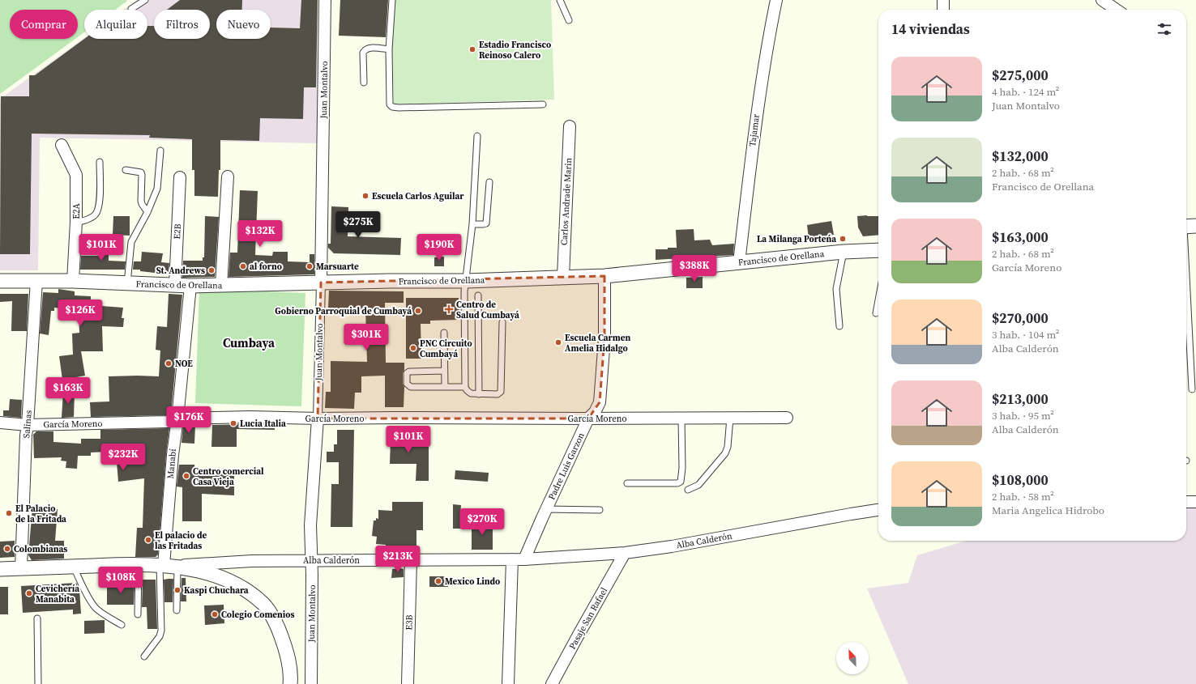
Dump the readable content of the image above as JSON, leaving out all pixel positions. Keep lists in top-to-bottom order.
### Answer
{
  "streets": {
    "street": [
      "Juan Montalvo",
      "Tajamar",
      "Carlos Andrade Marin",
      "E2A",
      "E2B",
      "Francisco de Orellana",
      "García Moreno",
      "Salinas",
      "Manabí",
      "Padre Luis Garzon",
      "Alba Calderón",
      "Pasaje San Rafael",
      "E3B"
    ]
  },
  "crossings": [
    ["Juan Montalvo", "Francisco de Orellana"],
    ["Juan Montalvo", "García Moreno"],
    ["Juan Montalvo", "Alba Calderón"],
    ["Tajamar", "Francisco de Orellana"],
    ["Carlos Andrade Marin", "Francisco de Orellana"],
    ["E2A", "Francisco de Orellana"],
    ["E2B", "Francisco de Orellana"],
    ["Francisco de Orellana", "Salinas"],
    ["Francisco de Orellana", "Manabí"],
    ["Francisco de Orellana", "Padre Luis Garzon"],
    ["García Moreno", "Salinas"],
    ["García Moreno", "Manabí"],
    ["García Moreno", "Padre Luis Garzon"],
    ["Manabí", "Alba Calderón"],
    ["Padre Luis Garzon", "Alba Calderón"],
    ["Alba Calderón", "Pasaje San Rafael"],
    ["Alba Calderón", "E3B"]
  ],
  "districts": ["Cumbaya"],
  "places": {
    "other": [
      "Estadio Francisco Reinoso Calero",
      "Escuela Carlos Aguilar",
      "La Milanga Porteńa",
      "al forno",
      "Marsuarte",
      "St. Andrews",
      "Gobierno Parroquial de Cumbayá",
      "Escuela Carmen Amelia Hidalgo",
      "PNC Circuito Cumbayá",
      "NOE",
      "Lucia Italia",
      "Centro comercial Casa Vieja",
      "El Palacio de la Fritada",
      "El palacio de las Fritadas",
      "Colombianas",
      "Mexico Lindo",
      "Kaspi Chuchara",
      "Cevichería Manabita",
      "Colegio Comenios"
    ],
    "health": ["Centro de Salud Cumbayá"]
  },
  "north": "top left",
  "page": {
    "chip": [
      "Comprar",
      "Alquilar",
      "Filtros",
      "Nuevo"
    ],
    "heading": "14 viviendas",
    "list": [
      {
        "name": "$275,000",
        "note": "4 hab. · 124 m² · Juan Montalvo"
      },
      {
        "name": "$132,000",
        "note": "2 hab. · 68 m² · Francisco de Orellana"
      },
      {
        "name": "$163,000",
        "note": "2 hab. · 68 m² · García Moreno"
      },
      {
        "name": "$270,000",
        "note": "3 hab. · 104 m² · Alba Calderón"
      },
      {
        "name": "$213,000",
        "note": "3 hab. · 95 m² · Alba Calderón"
      },
      {
        "name": "$108,000",
        "note": "2 hab. · 58 m² · Maria Angelica Hidrobo"
      }
    ],
    "price": [
      "$275K",
      "$132K",
      "$101K",
      "$190K",
      "$388K",
      "$126K",
      "$301K",
      "$163K",
      "$176K",
      "$101K",
      "$232K",
      "$270K",
      "$213K",
      "$108K"
    ]
  }
}
